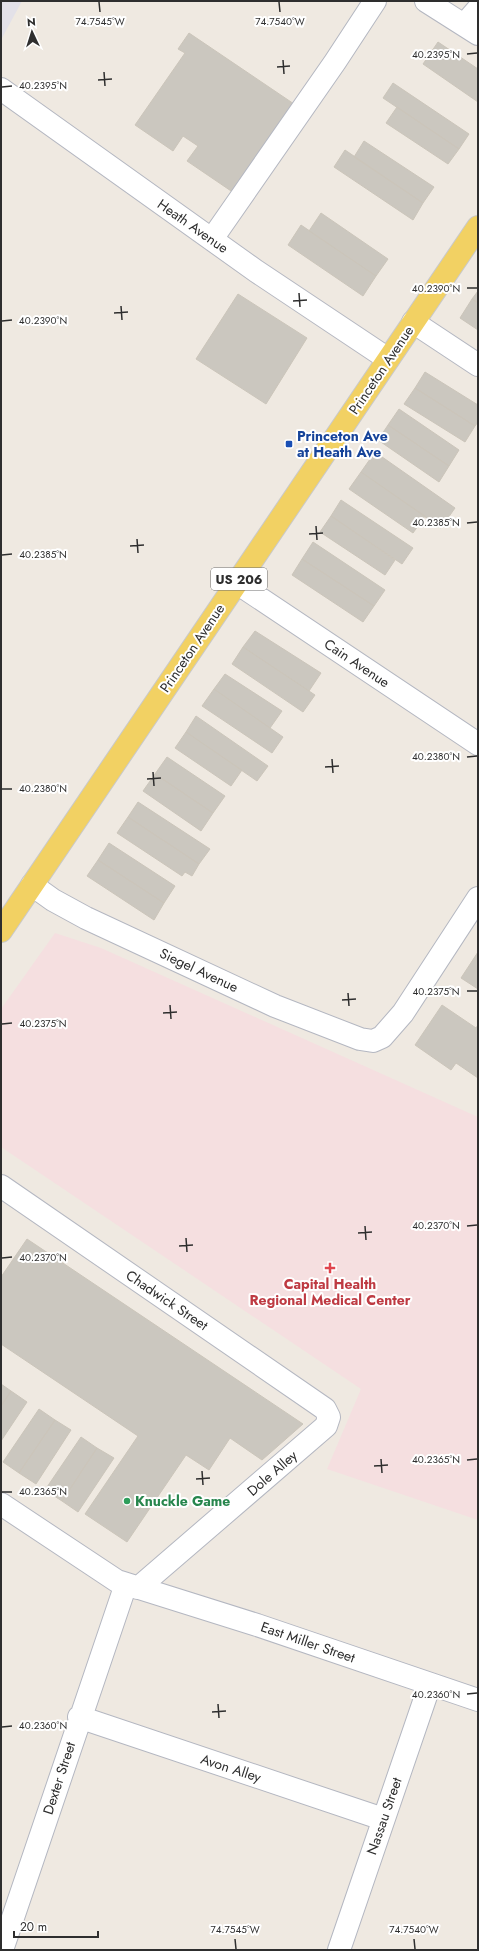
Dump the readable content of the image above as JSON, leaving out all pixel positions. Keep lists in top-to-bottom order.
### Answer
{
  "streets": {
    "main road": ["Princeton Avenue", "US 206"],
    "street": [
      "Heath Avenue",
      "Cain Avenue",
      "Siegel Avenue",
      "Chadwick Street",
      "Dole Alley",
      "East Miller Street",
      "Avon Alley",
      "Dexter Street",
      "Nassau Street"
    ]
  },
  "crossings": [
    ["Heath Avenue", "Princeton Avenue"],
    ["Princeton Avenue", "Cain Avenue"],
    ["Princeton Avenue", "Siegel Avenue"],
    ["Chadwick Street", "Dole Alley"],
    ["Dole Alley", "East Miller Street"],
    ["Dole Alley", "Dexter Street"],
    ["East Miller Street", "Dexter Street"],
    ["East Miller Street", "Nassau Street"],
    ["Avon Alley", "Dexter Street"],
    ["Avon Alley", "Nassau Street"]
  ],
  "places": {
    "transit": ["Princeton Ave at Heath Ave"],
    "health": ["Capital Health Regional Medical Center"],
    "other": ["Knuckle Game"]
  },
  "scale_bar": "20 m",
  "north": "top",
  "coordinates": [
    "74.7545°W",
    "74.7540°W",
    "40.2395°N",
    "40.2390°N",
    "40.2385°N",
    "40.2380°N",
    "40.2375°N",
    "40.2370°N",
    "40.2365°N",
    "40.2360°N"
  ]
}
